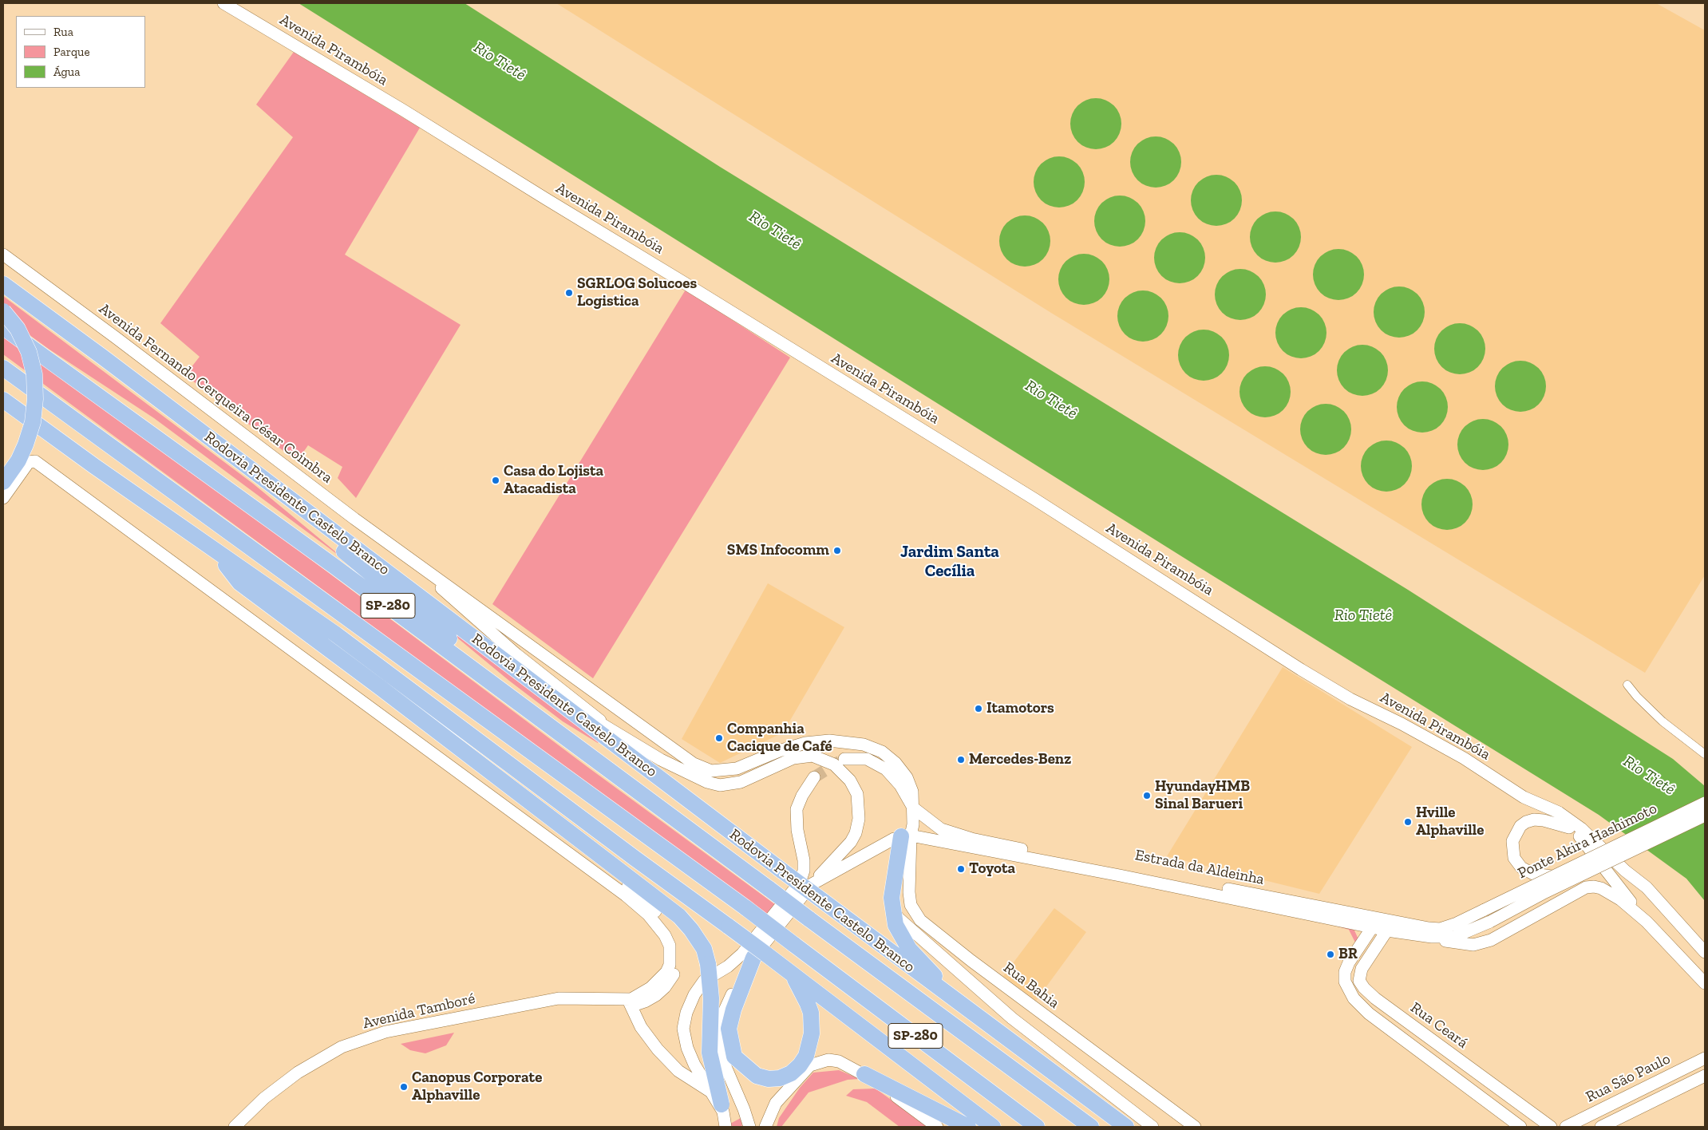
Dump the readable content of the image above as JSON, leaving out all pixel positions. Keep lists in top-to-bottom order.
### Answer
{
  "streets": {
    "highway": ["Rodovia Presidente Castelo Branco", "SP-280"],
    "main road": [
      "Avenida Pirambóia",
      "Avenida Fernando Cerqueira César Coimbra",
      "Ponte Akira Hashimoto",
      "Estrada da Aldeinha",
      "Rua Bahia",
      "Avenida Tamboré",
      "Rua Ceará",
      "Rua São Paulo"
    ]
  },
  "crossings": [
    ["Avenida Fernando Cerqueira César Coimbra", "Rua Bahia"],
    ["Ponte Akira Hashimoto", "Estrada da Aldeinha"],
    ["Estrada da Aldeinha", "Rua Bahia"],
    ["Estrada da Aldeinha", "Rua Ceará"]
  ],
  "districts": ["Jardim Santa Cecília"],
  "water": ["Rio Tietê"],
  "places": [
    "SGRLOG Solucoes Logistica",
    "Casa do Lojista Atacadista",
    "SMS Infocomm",
    "Itamotors",
    "Companhia Cacique de Café",
    "Mercedes-Benz",
    "HyundayHMB Sinal Barueri",
    "Hville Alphaville",
    "Toyota",
    "BR",
    "Canopus Corporate Alphaville"
  ],
  "legend": ["Rua", "Parque", "Água"]
}
